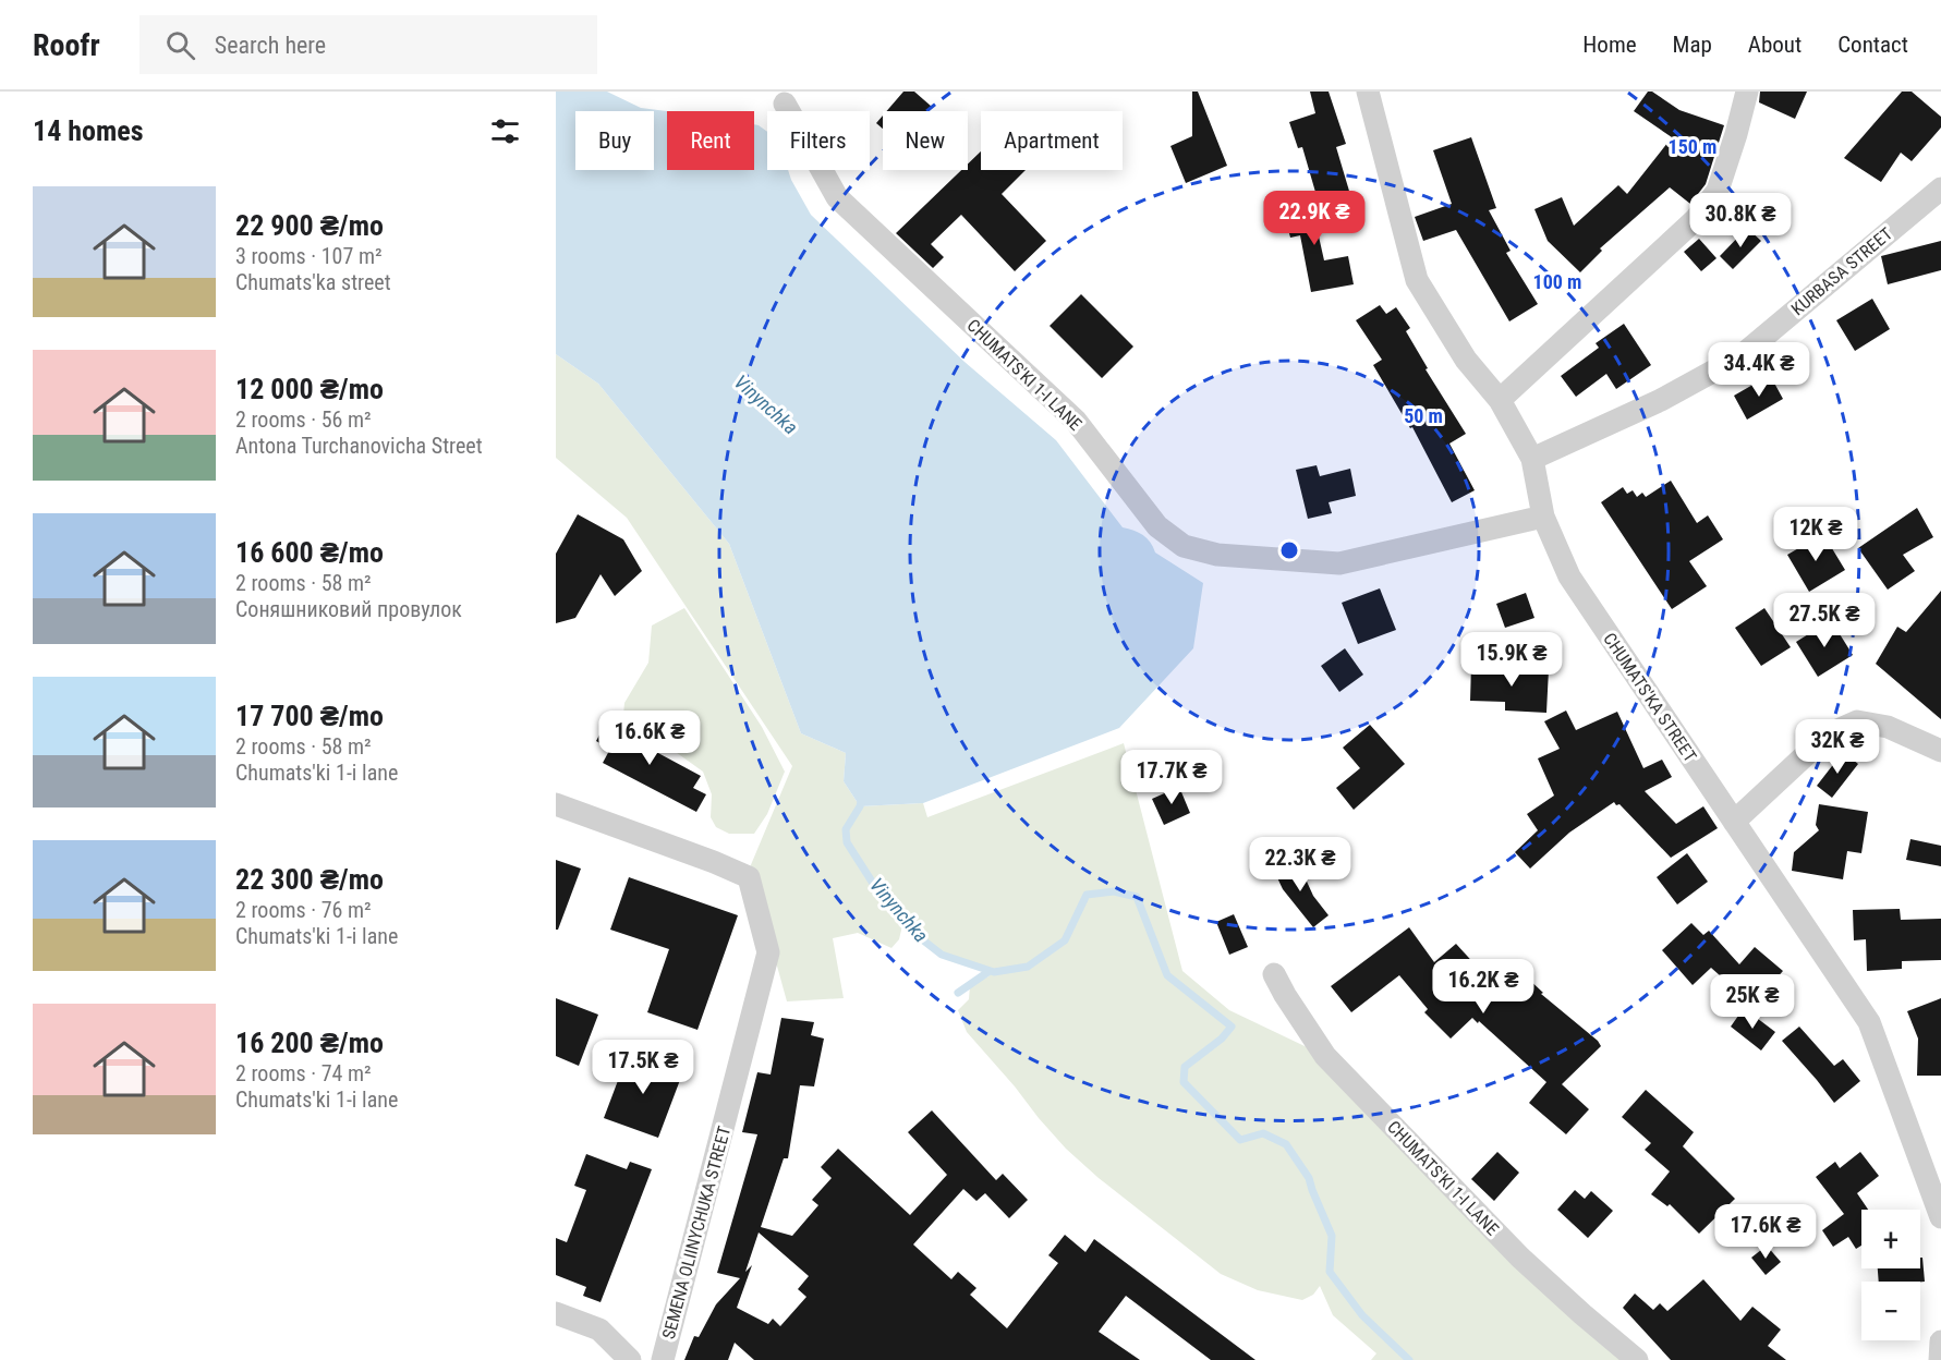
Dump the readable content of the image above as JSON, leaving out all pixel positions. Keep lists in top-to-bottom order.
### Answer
{
  "streets": {
    "street": [
      "KURBASA STREET",
      "CHUMATS'KI 1-I LANE",
      "CHUMATS'KA STREET",
      "SEMENA OLIINYCHUKA STREET"
    ]
  },
  "crossings": [
    ["KURBASA STREET", "CHUMATS'KA STREET"],
    ["CHUMATS'KI 1-I LANE", "CHUMATS'KA STREET"]
  ],
  "water": ["Vinynchka"],
  "page": {
    "header": "Roofr",
    "search": "Search here",
    "nav": [
      "Home",
      "Map",
      "About",
      "Contact"
    ],
    "heading": "14 homes",
    "chip": [
      "Buy",
      "Rent",
      "Filters",
      "New",
      "Apartment"
    ],
    "list": [
      {
        "name": "22 900 ₴/mo",
        "note": "3 rooms · 107 m² · Chumats'ka street"
      },
      {
        "name": "12 000 ₴/mo",
        "note": "2 rooms · 56 m² · Antona Turchanovicha Street"
      },
      {
        "name": "16 600 ₴/mo",
        "note": "2 rooms · 58 m² · Соняшниковий провулок"
      },
      {
        "name": "17 700 ₴/mo",
        "note": "2 rooms · 58 m² · Chumats'ki 1-i lane"
      },
      {
        "name": "22 300 ₴/mo",
        "note": "2 rooms · 76 m² · Chumats'ki 1-i lane"
      },
      {
        "name": "16 200 ₴/mo",
        "note": "2 rooms · 74 m² · Chumats'ki 1-i lane"
      }
    ],
    "price": [
      "22.9K ₴",
      "30.8K ₴",
      "34.4K ₴",
      "12K ₴",
      "27.5K ₴",
      "15.9K ₴",
      "16.6K ₴",
      "32K ₴",
      "17.7K ₴",
      "22.3K ₴",
      "16.2K ₴",
      "25K ₴",
      "17.5K ₴",
      "17.6K ₴"
    ],
    "map_buttons": ["+", "−"]
  },
  "rings": ["150 m", "100 m", "50 m"]
}
